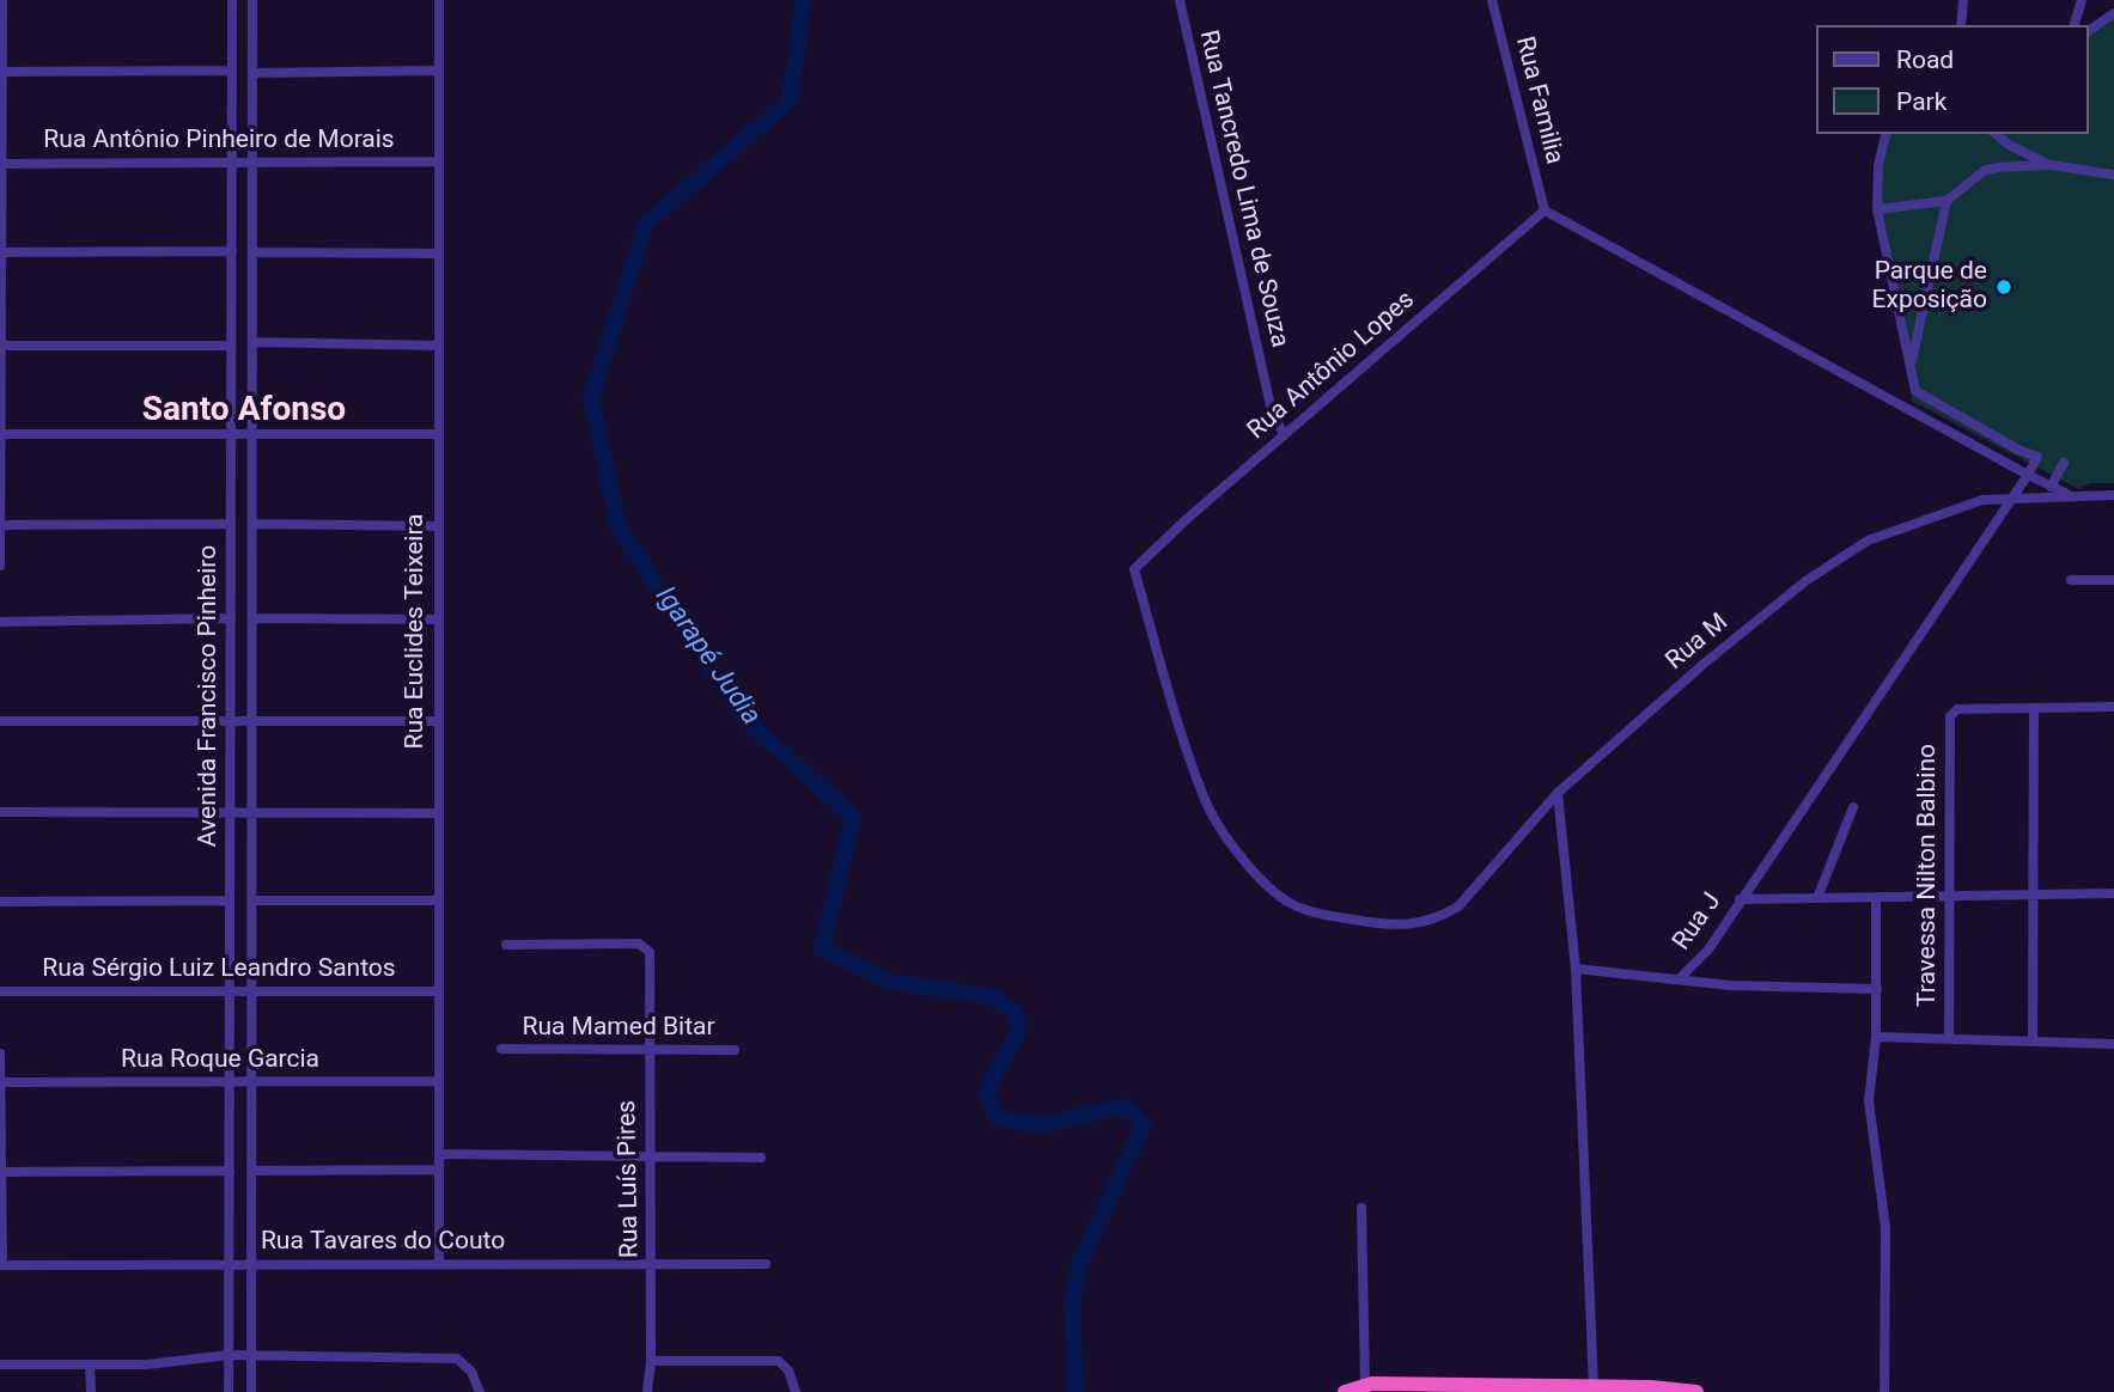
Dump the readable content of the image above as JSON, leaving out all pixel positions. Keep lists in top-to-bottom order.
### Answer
{
  "streets": {
    "street": [
      "Rua Familia",
      "Rua Antônio Pinheiro de Morais",
      "Rua Tancredo Lima de Souza",
      "Rua Antônio Lopes",
      "Rua Euclides Teixeira",
      "Rua M",
      "Avenida Francisco Pinheiro",
      "Travessa Nilton Balbino",
      "Rua J",
      "Rua Sérgio Luiz Leandro Santos",
      "Rua Mamed Bitar",
      "Rua Roque Garcia",
      "Rua Luís Pires",
      "Rua Tavares do Couto"
    ]
  },
  "crossings": [
    ["Rua Familia", "Rua Antônio Lopes"],
    ["Rua Antônio Pinheiro de Morais", "Rua Euclides Teixeira"],
    ["Rua Antônio Pinheiro de Morais", "Avenida Francisco Pinheiro"],
    ["Rua Tancredo Lima de Souza", "Rua Antônio Lopes"],
    ["Rua Antônio Lopes", "Rua M"],
    ["Rua Euclides Teixeira", "Rua Sérgio Luiz Leandro Santos"],
    ["Rua Euclides Teixeira", "Rua Roque Garcia"],
    ["Rua Euclides Teixeira", "Rua Tavares do Couto"],
    ["Rua M", "Rua J"],
    ["Avenida Francisco Pinheiro", "Rua Sérgio Luiz Leandro Santos"],
    ["Avenida Francisco Pinheiro", "Rua Roque Garcia"],
    ["Avenida Francisco Pinheiro", "Rua Tavares do Couto"],
    ["Rua Mamed Bitar", "Rua Luís Pires"],
    ["Rua Luís Pires", "Rua Tavares do Couto"]
  ],
  "districts": ["Santo Afonso"],
  "water": ["Igarapé Judia"],
  "places": ["Parque de Exposição"],
  "legend": ["Road", "Park"]
}
